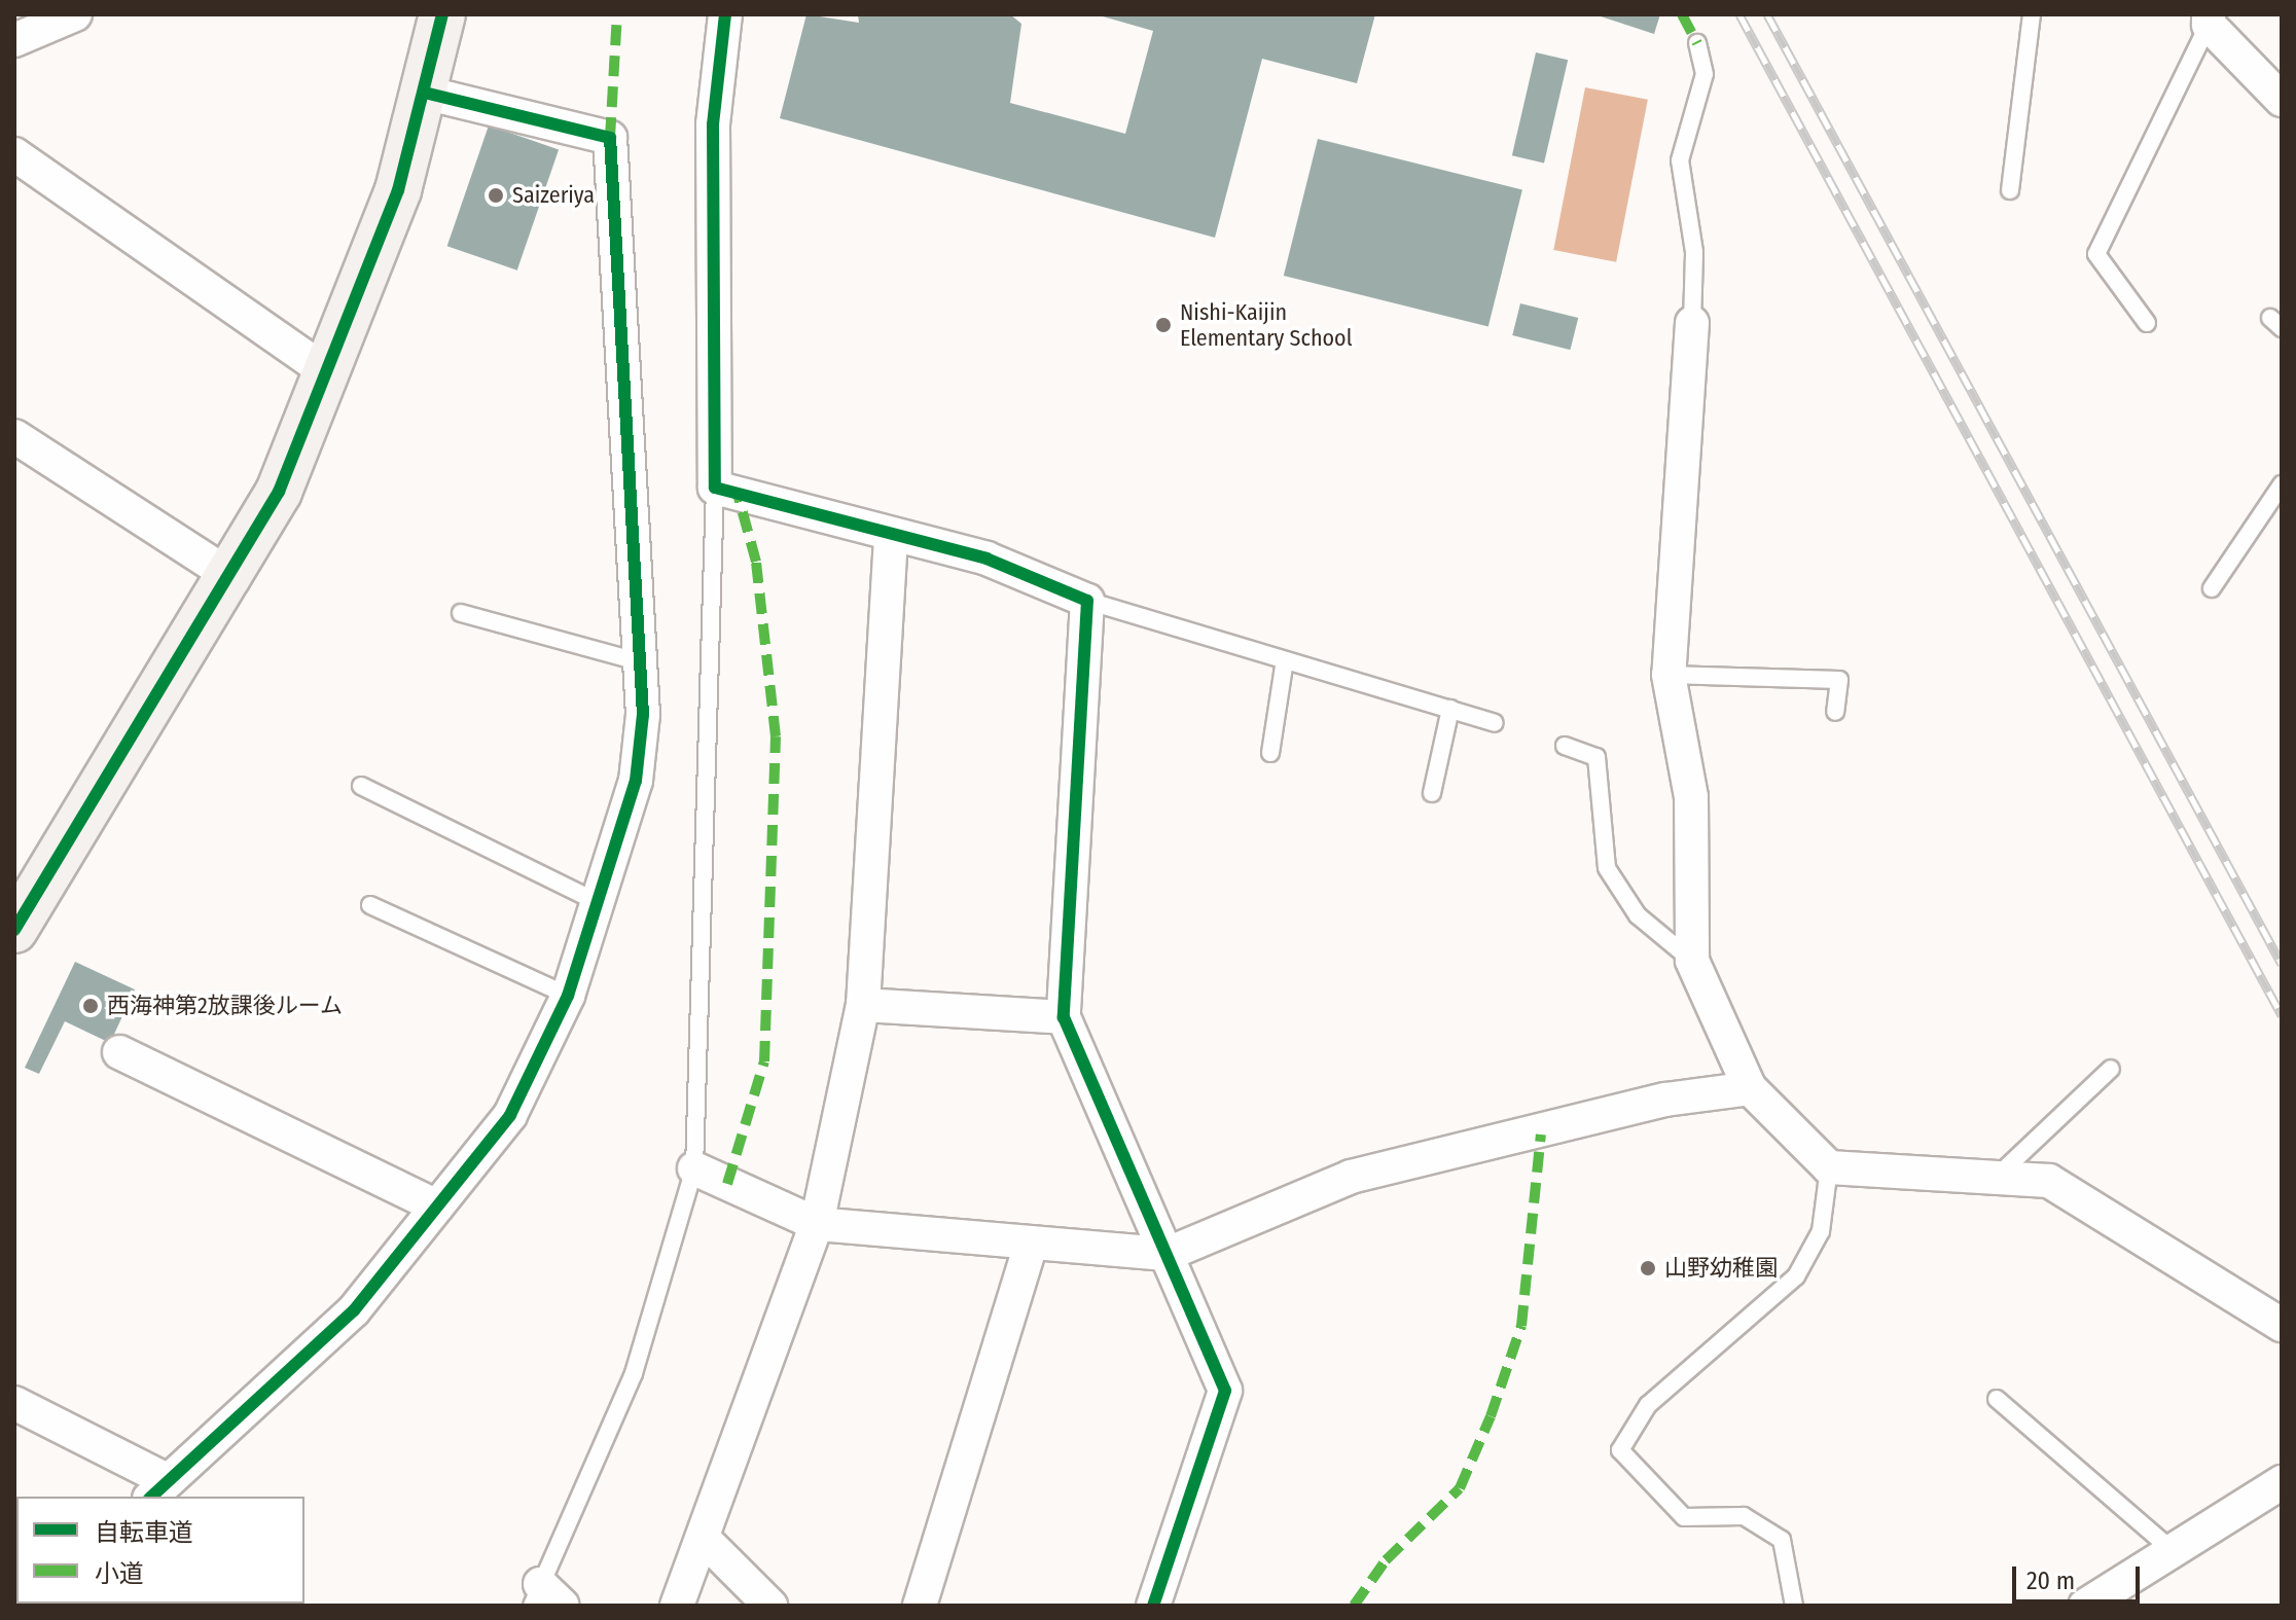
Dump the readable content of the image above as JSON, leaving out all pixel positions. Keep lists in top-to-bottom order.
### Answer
{
  "places": [
    "Saizeriya",
    "Nishi-Kaijin Elementary School",
    "西海神第2放課後ルーム",
    "山野幼稚園"
  ],
  "legend": ["自転車道", "小道"],
  "scale_bar": "20 m"
}
